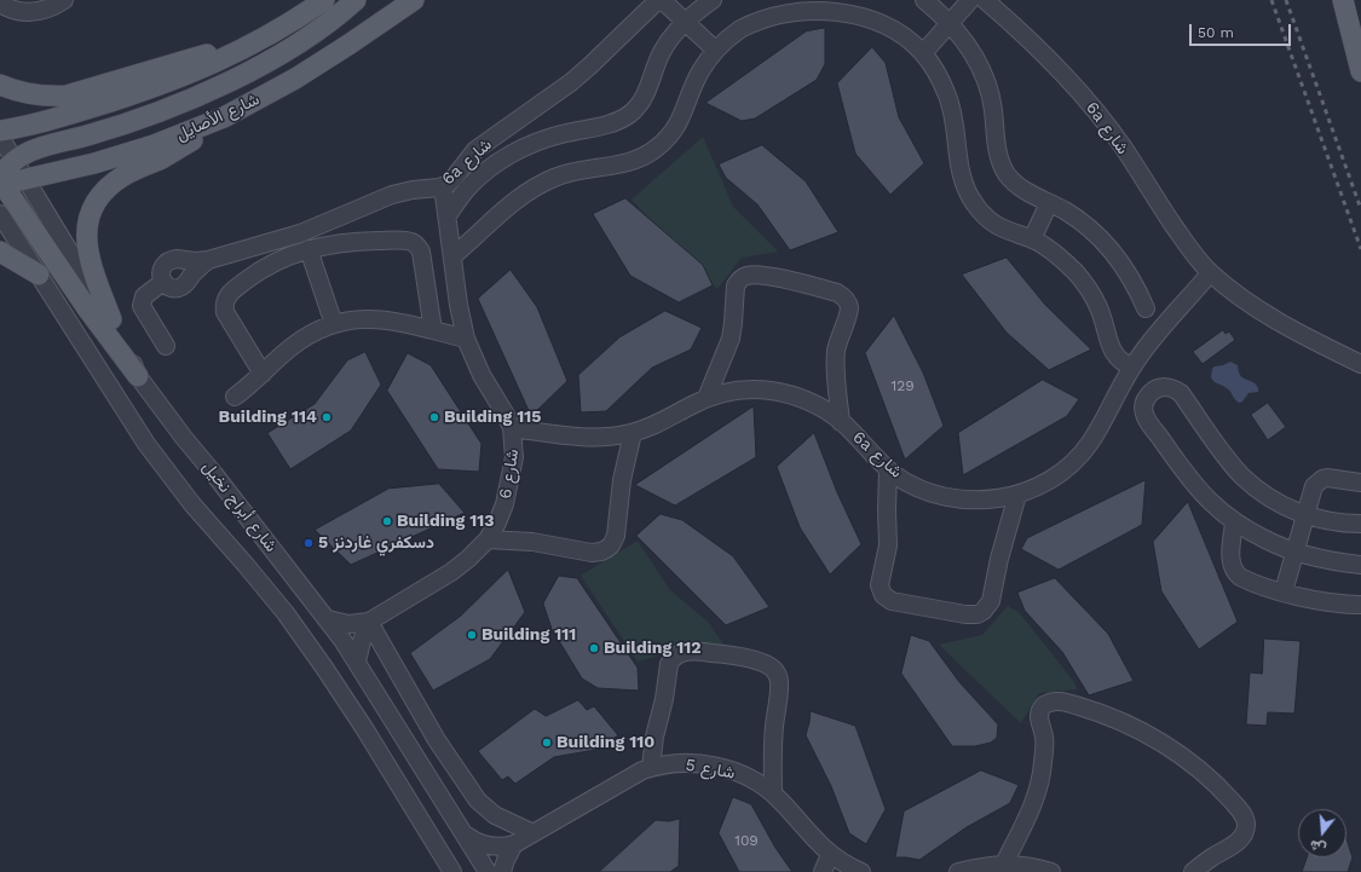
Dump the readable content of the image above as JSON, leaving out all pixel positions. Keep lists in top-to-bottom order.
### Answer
{
  "streets": {
    "main road": ["شارع الأصايل"],
    "street": [
      "6a شارع",
      "شارع 6",
      "شارع أبراج نخيل",
      "شارع 5"
    ]
  },
  "crossings": [
    ["شارع الأصايل", "شارع أبراج نخيل"],
    ["6a شارع", "شارع 6"],
    ["شارع 6", "شارع أبراج نخيل"],
    ["شارع أبراج نخيل", "شارع 5"]
  ],
  "places": [
    "Building 114",
    "Building 115",
    "Building 113",
    "دسكفري غاردنز 5",
    "Building 111",
    "Building 112",
    "Building 110"
  ],
  "house_numbers": ["129", "109"],
  "scale_bar": "50 m",
  "north": "bottom"
}
